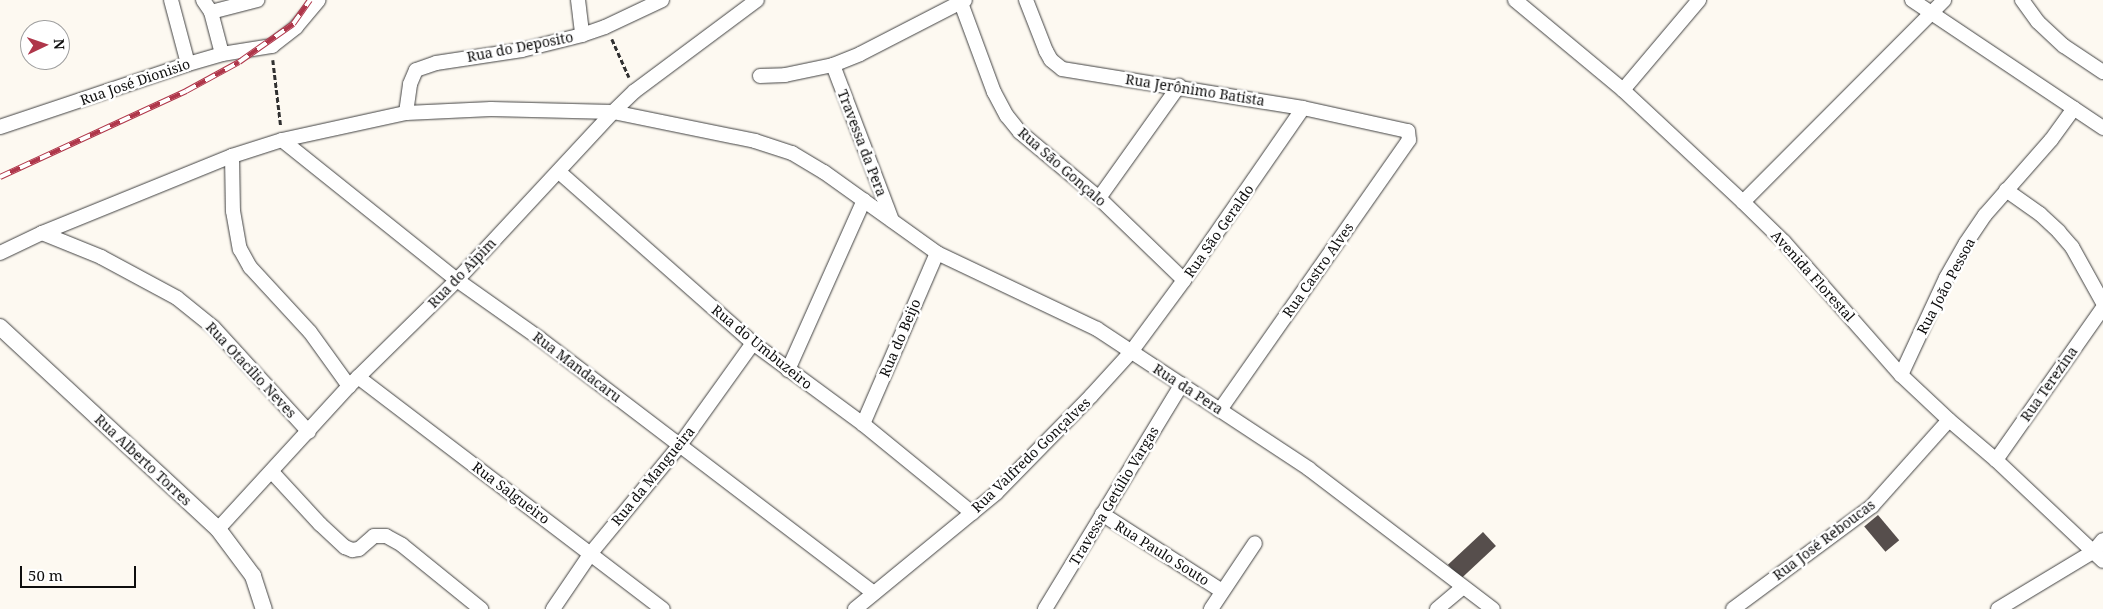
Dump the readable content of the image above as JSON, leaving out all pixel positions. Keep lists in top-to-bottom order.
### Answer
{
  "streets": {
    "street": [
      "Rua do Deposito",
      "Rua José Dionisio",
      "Rua Jerônimo Batista",
      "Travessa da Pera",
      "Rua São Gonçalo",
      "Rua São Geraldo",
      "Rua Castro Alves",
      "Rua do Aipim",
      "Avenida Florestal",
      "Rua João Pessoa",
      "Rua do Beijo",
      "Rua do Umbuzeiro",
      "Rua Mandacaru",
      "Rua Otacílio Neves",
      "Rua Terezina",
      "Rua da Pera",
      "Rua Valfredo Gonçalves",
      "Rua Alberto Torres",
      "Rua da Mangueira",
      "Rua Salgueiro",
      "Travessa Getúlio Vargas",
      "Rua José Reboucas",
      "Rua Paulo Souto"
    ]
  },
  "crossings": [
    ["Rua do Deposito", "Rua da Pera"],
    ["Rua Jerônimo Batista", "Rua São Geraldo"],
    ["Rua Jerônimo Batista", "Rua Castro Alves"],
    ["Travessa da Pera", "Rua da Pera"],
    ["Rua São Gonçalo", "Rua São Geraldo"],
    ["Rua São Geraldo", "Rua da Pera"],
    ["Rua São Geraldo", "Rua Valfredo Gonçalves"],
    ["Rua Castro Alves", "Rua da Pera"],
    ["Rua do Aipim", "Rua do Umbuzeiro"],
    ["Rua do Aipim", "Rua Mandacaru"],
    ["Rua do Aipim", "Rua Otacílio Neves"],
    ["Rua do Aipim", "Rua da Pera"],
    ["Rua do Aipim", "Rua Alberto Torres"],
    ["Rua do Aipim", "Rua Salgueiro"],
    ["Avenida Florestal", "Rua João Pessoa"],
    ["Avenida Florestal", "Rua Terezina"],
    ["Avenida Florestal", "Rua José Reboucas"],
    ["Rua do Beijo", "Rua do Umbuzeiro"],
    ["Rua do Beijo", "Rua da Pera"],
    ["Rua do Umbuzeiro", "Rua Valfredo Gonçalves"],
    ["Rua do Umbuzeiro", "Rua da Mangueira"],
    ["Rua Mandacaru", "Rua da Pera"],
    ["Rua Mandacaru", "Rua Valfredo Gonçalves"],
    ["Rua Mandacaru", "Rua da Mangueira"],
    ["Rua Otacílio Neves", "Rua da Pera"],
    ["Rua da Pera", "Rua Valfredo Gonçalves"],
    ["Rua da Pera", "Rua Salgueiro"],
    ["Rua da Pera", "Travessa Getúlio Vargas"],
    ["Rua da Mangueira", "Rua Salgueiro"],
    ["Travessa Getúlio Vargas", "Rua Paulo Souto"]
  ],
  "scale_bar": "50 m",
  "north": "right"
}
